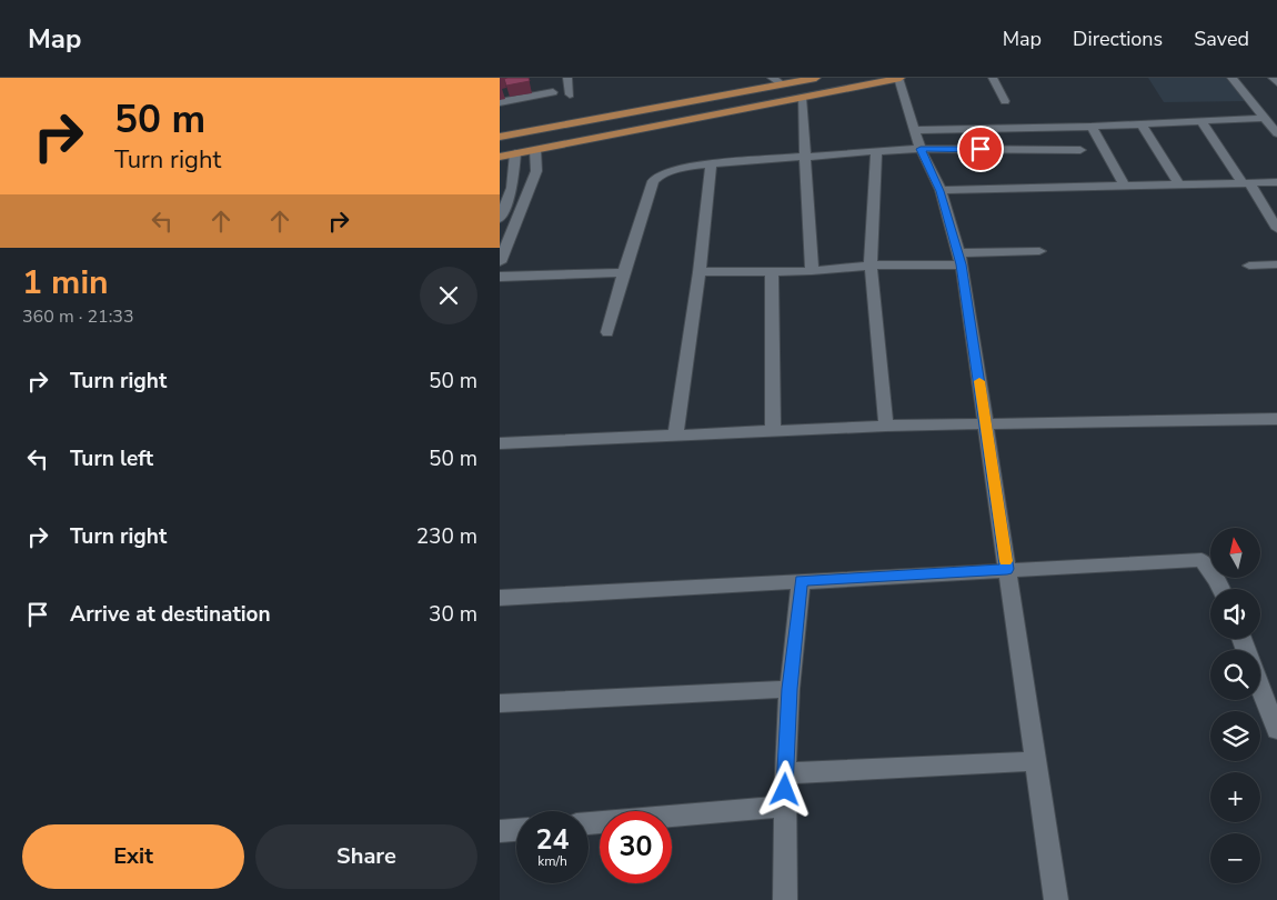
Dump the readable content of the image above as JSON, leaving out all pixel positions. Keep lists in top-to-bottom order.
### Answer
{
  "north": "top",
  "page": {
    "header": "Map",
    "nav": ["Map", "Directions", "Saved"],
    "turn": ["50 m", "Turn right"],
    "heading": ["1 min", "360 m · 21:33"],
    "list": [
      {
        "name": "Turn right",
        "value": "50 m"
      },
      {
        "name": "Turn left",
        "value": "50 m"
      },
      {
        "name": "Turn right",
        "value": "230 m"
      },
      {
        "name": "Arrive at destination",
        "value": "30 m"
      }
    ],
    "map_buttons": ["+", "−"],
    "speed": "24 km/h",
    "limit": "30",
    "buttons": ["Exit", "Share"]
  }
}
